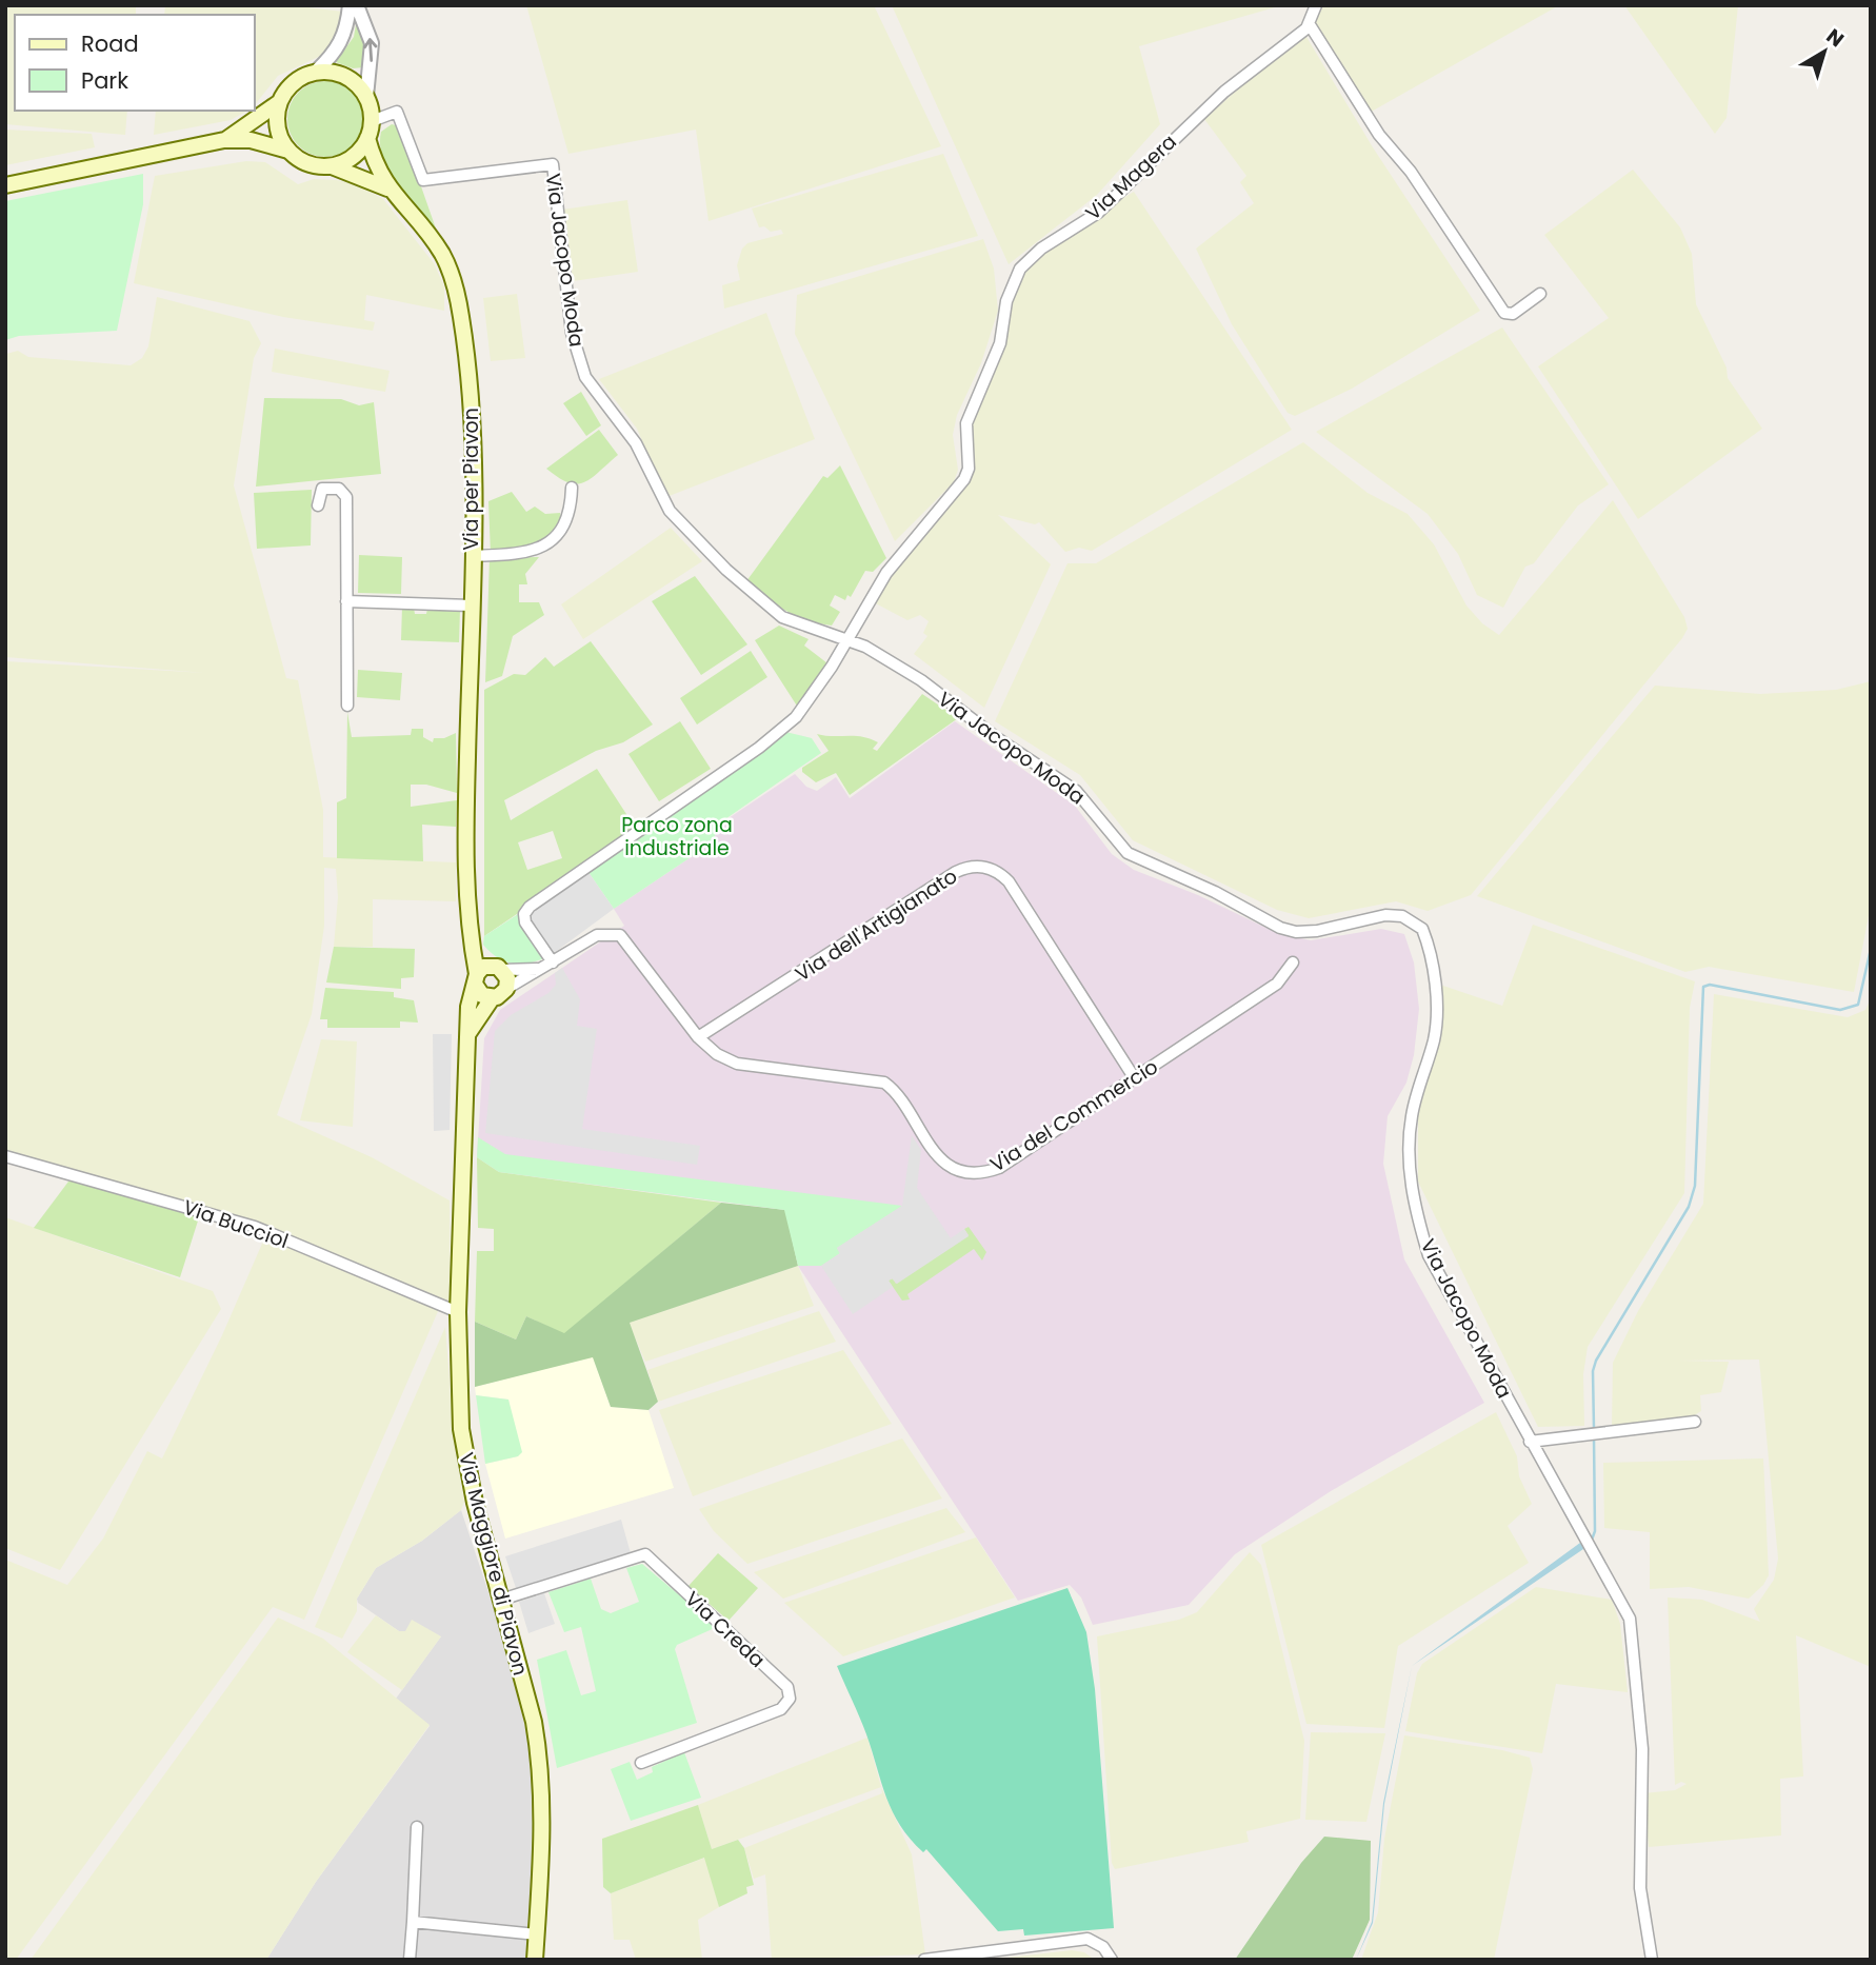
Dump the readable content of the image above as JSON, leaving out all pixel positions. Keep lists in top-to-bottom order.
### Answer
{
  "streets": {
    "main road": ["Via per Piavon", "Via Maggiore di Piavon"],
    "street": [
      "Via Magera",
      "Via Jacopo Moda",
      "Via dell'Artigianato",
      "Via del Commercio",
      "Via Bucciol",
      "Via Creda"
    ]
  },
  "crossings": [
    ["Via Magera", "Via Jacopo Moda"],
    ["Via Jacopo Moda", "Via per Piavon"],
    ["Via per Piavon", "Via del Commercio"],
    ["Via per Piavon", "Via Maggiore di Piavon"],
    ["Via dell'Artigianato", "Via del Commercio"],
    ["Via del Commercio", "Via Maggiore di Piavon"],
    ["Via Bucciol", "Via Maggiore di Piavon"],
    ["Via Maggiore di Piavon", "Via Creda"]
  ],
  "parks": ["Parco zona industriale"],
  "legend": ["Road", "Park"],
  "north": "top right"
}
